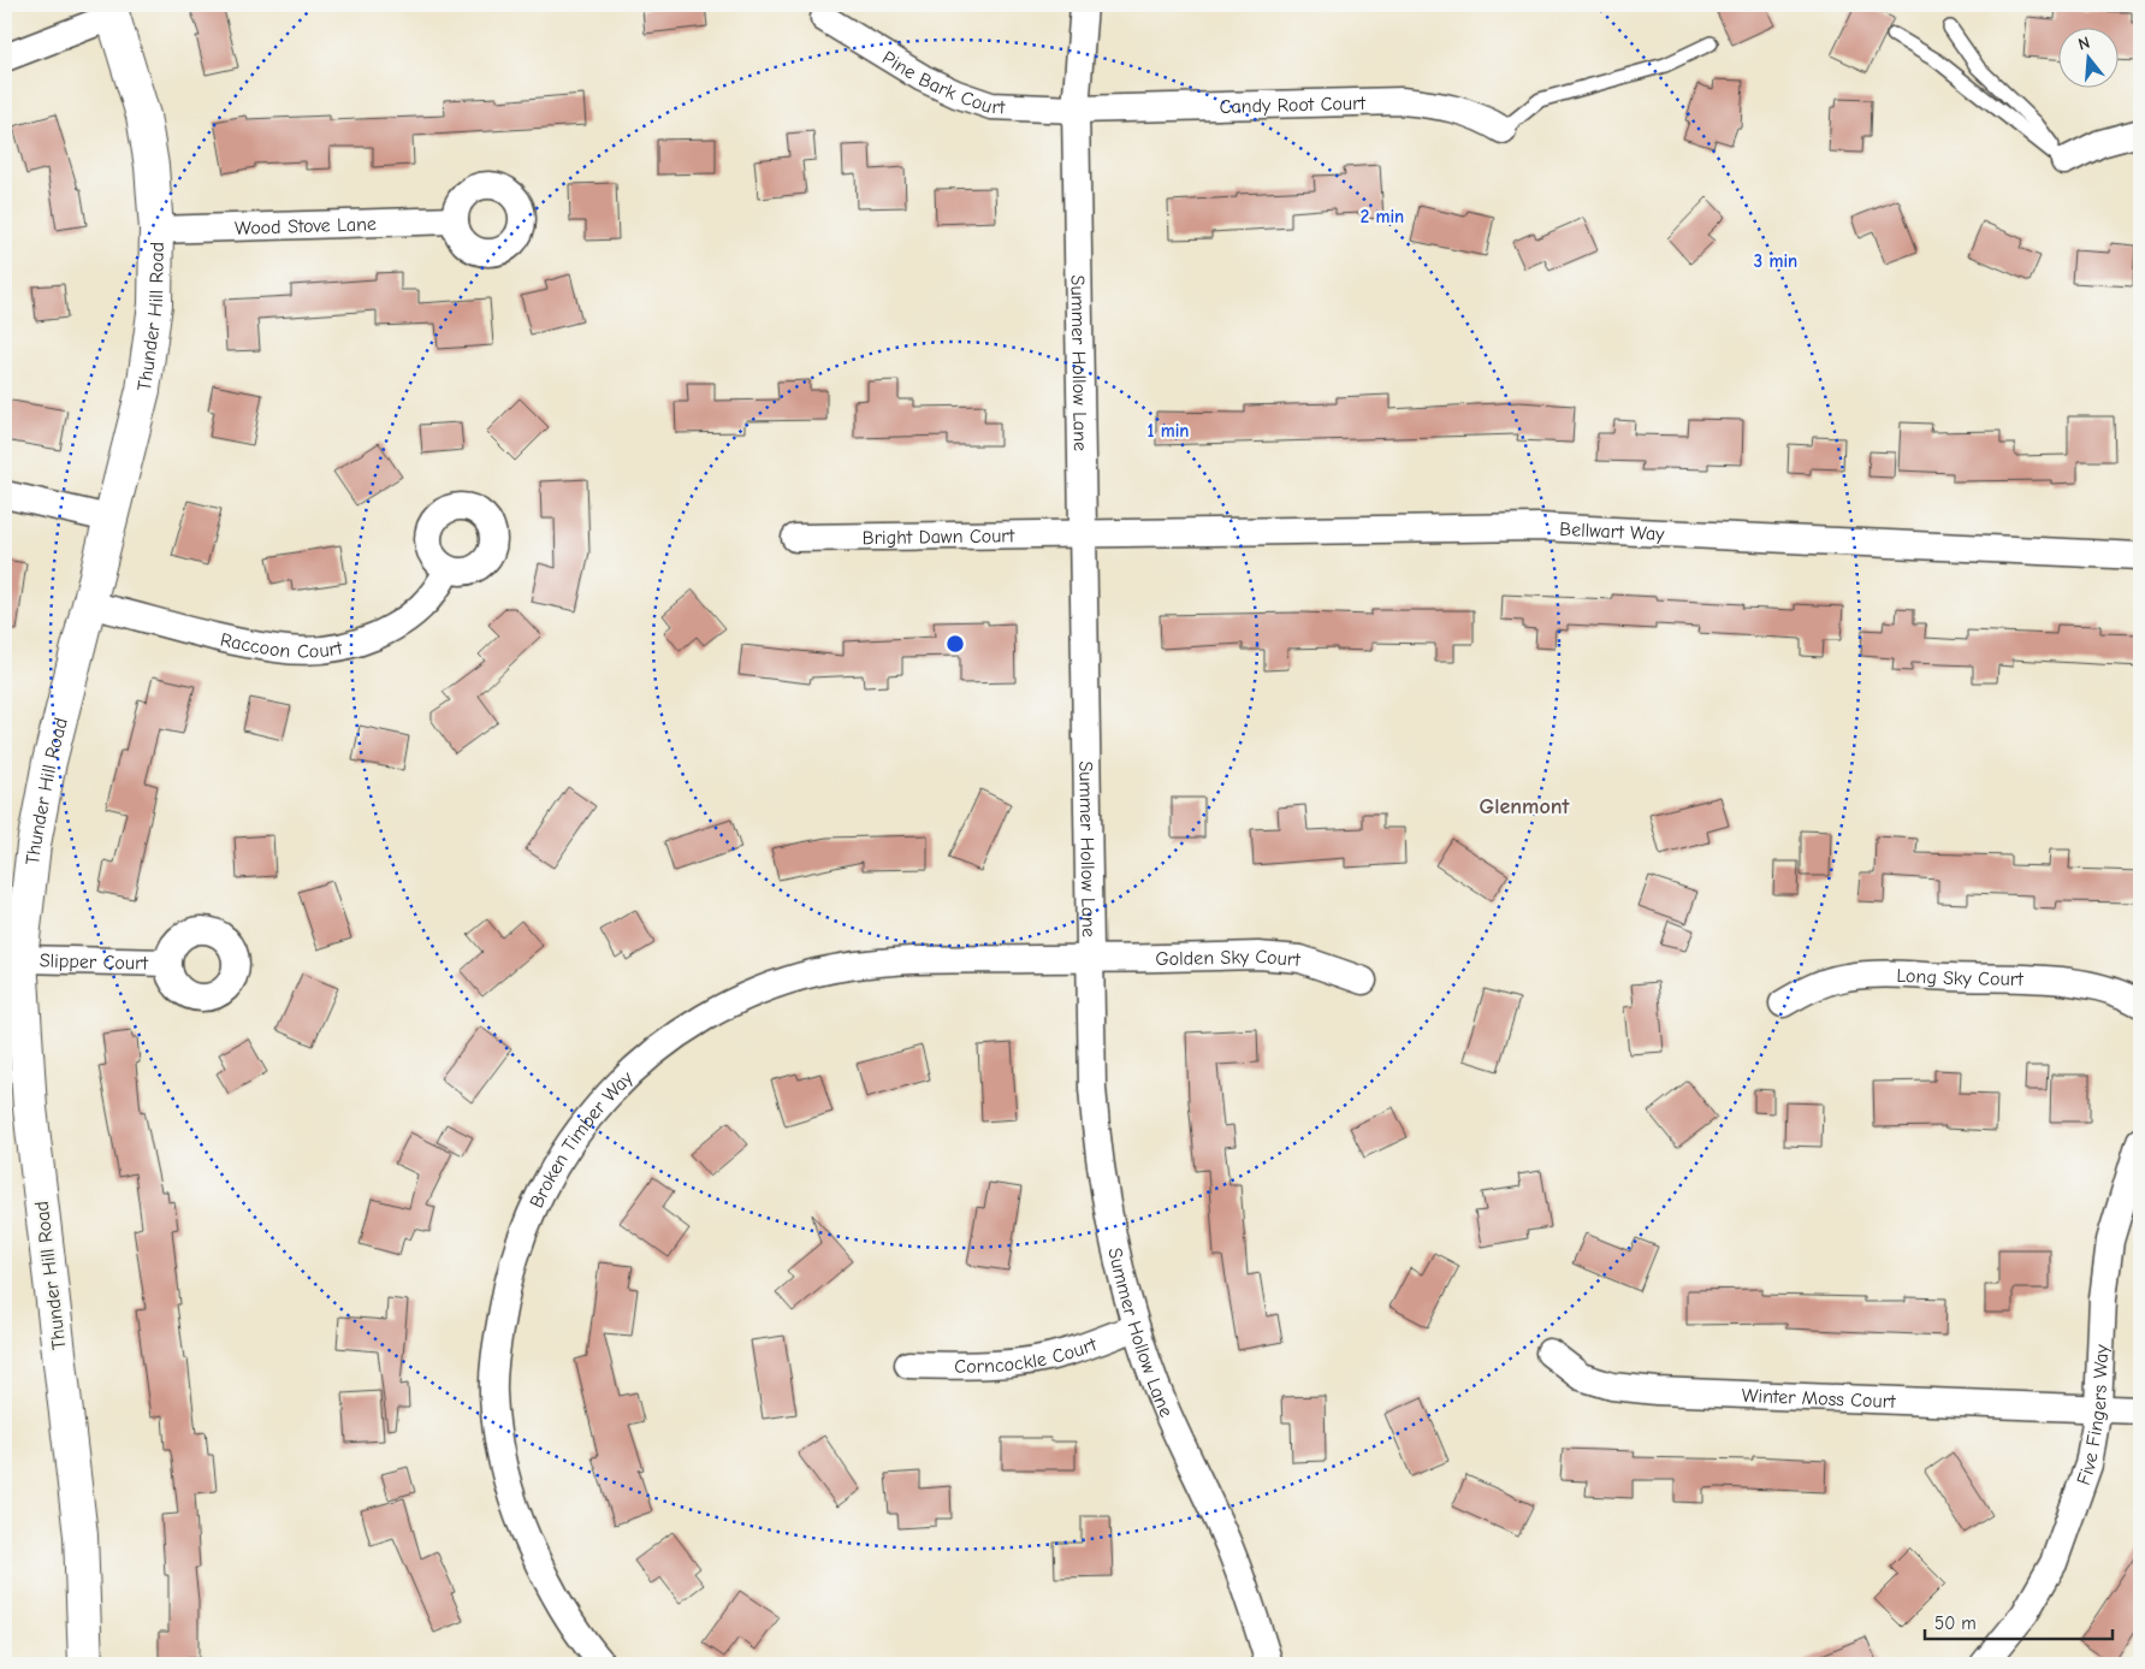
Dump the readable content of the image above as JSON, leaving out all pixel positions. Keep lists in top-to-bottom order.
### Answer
{
  "streets": {
    "street": [
      "Pine Bark Court",
      "Candy Root Court",
      "Wood Stove Lane",
      "Thunder Hill Road",
      "Summer Hollow Lane",
      "Bellwart Way",
      "Bright Dawn Court",
      "Raccoon Court",
      "Golden Sky Court",
      "Slipper Court",
      "Long Sky Court",
      "Broken Timber Way",
      "Corncockle Court",
      "Winter Moss Court",
      "Five Fingers Way"
    ]
  },
  "crossings": [
    ["Pine Bark Court", "Candy Root Court"],
    ["Pine Bark Court", "Summer Hollow Lane"],
    ["Candy Root Court", "Summer Hollow Lane"],
    ["Wood Stove Lane", "Thunder Hill Road"],
    ["Thunder Hill Road", "Raccoon Court"],
    ["Thunder Hill Road", "Slipper Court"],
    ["Summer Hollow Lane", "Bellwart Way"],
    ["Summer Hollow Lane", "Bright Dawn Court"],
    ["Summer Hollow Lane", "Golden Sky Court"],
    ["Summer Hollow Lane", "Broken Timber Way"],
    ["Summer Hollow Lane", "Corncockle Court"],
    ["Bellwart Way", "Bright Dawn Court"],
    ["Golden Sky Court", "Broken Timber Way"],
    ["Winter Moss Court", "Five Fingers Way"]
  ],
  "districts": ["Glenmont"],
  "scale_bar": "50 m",
  "north": "top",
  "rings": ["2 min", "3 min", "1 min"]
}
